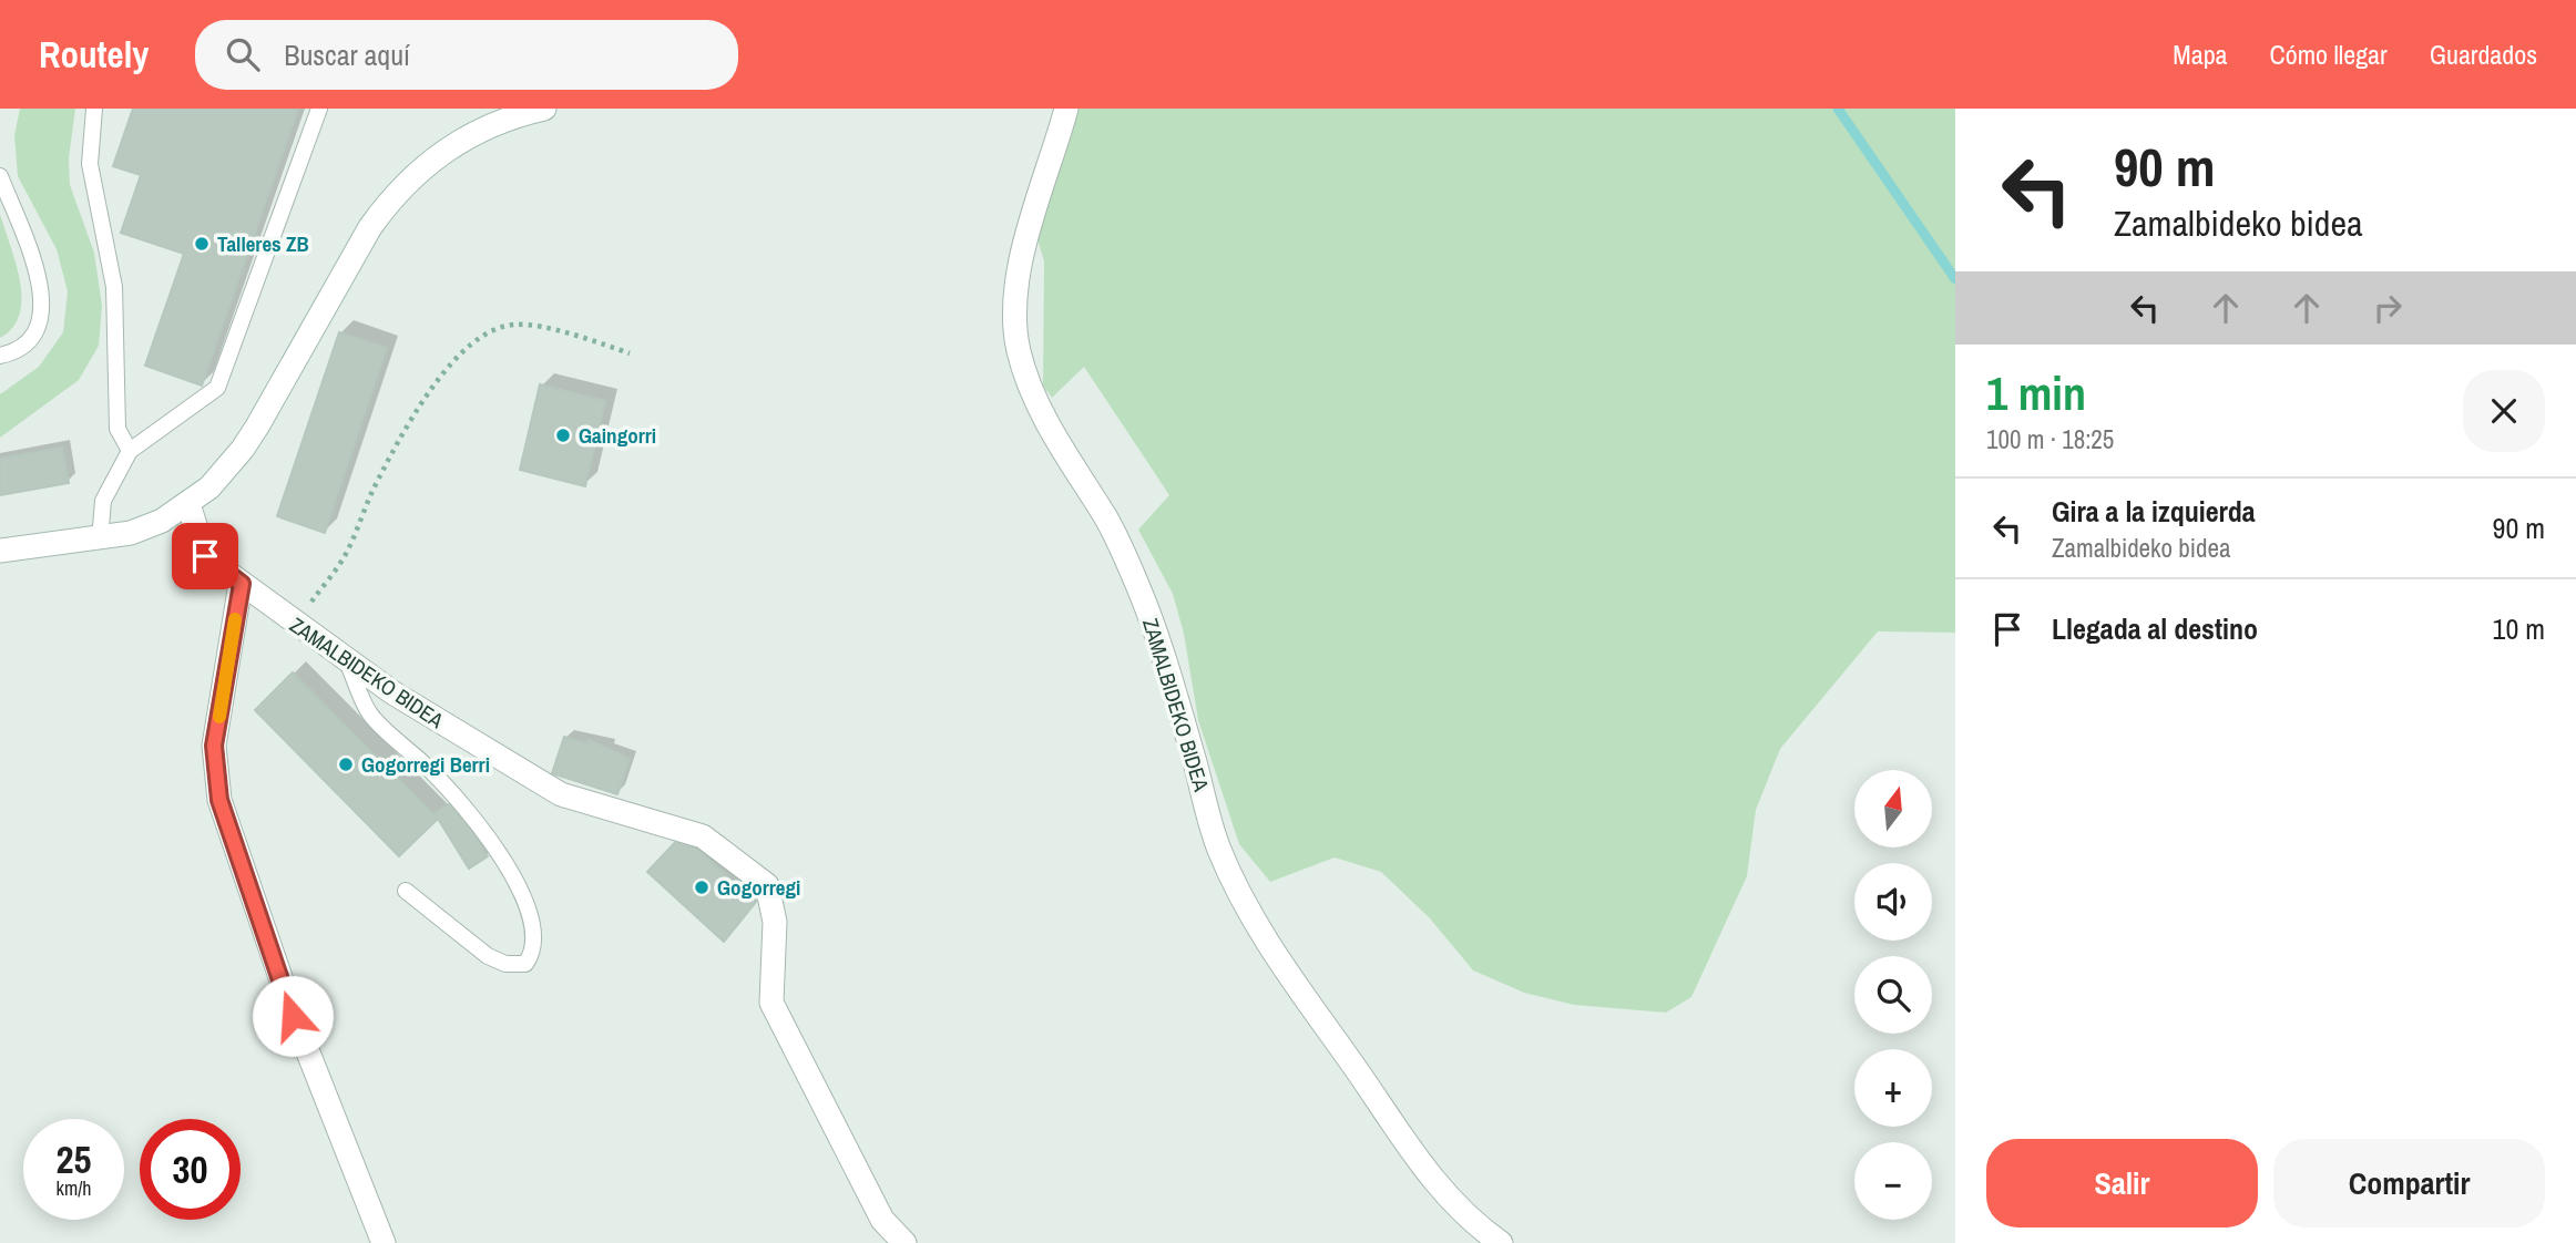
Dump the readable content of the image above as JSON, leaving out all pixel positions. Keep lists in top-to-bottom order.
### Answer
{
  "streets": {
    "street": ["ZAMALBIDEKO BIDEA"]
  },
  "places": [
    "Talleres ZB",
    "Gaingorri",
    "Gogorregi Berri",
    "Gogorregi"
  ],
  "north": "top",
  "page": {
    "header": "Routely",
    "search": "Buscar aquí",
    "nav": ["Mapa", "Cómo llegar", "Guardados"],
    "turn": ["90 m", "Zamalbideko bidea"],
    "heading": ["1 min", "100 m · 18:25"],
    "list": [
      {
        "name": "Gira a la izquierda",
        "note": "Zamalbideko bidea",
        "value": "90 m"
      },
      {
        "name": "Llegada al destino",
        "value": "10 m"
      }
    ],
    "map_buttons": ["+", "−"],
    "speed": "25 km/h",
    "limit": "30",
    "buttons": ["Salir", "Compartir"]
  }
}
